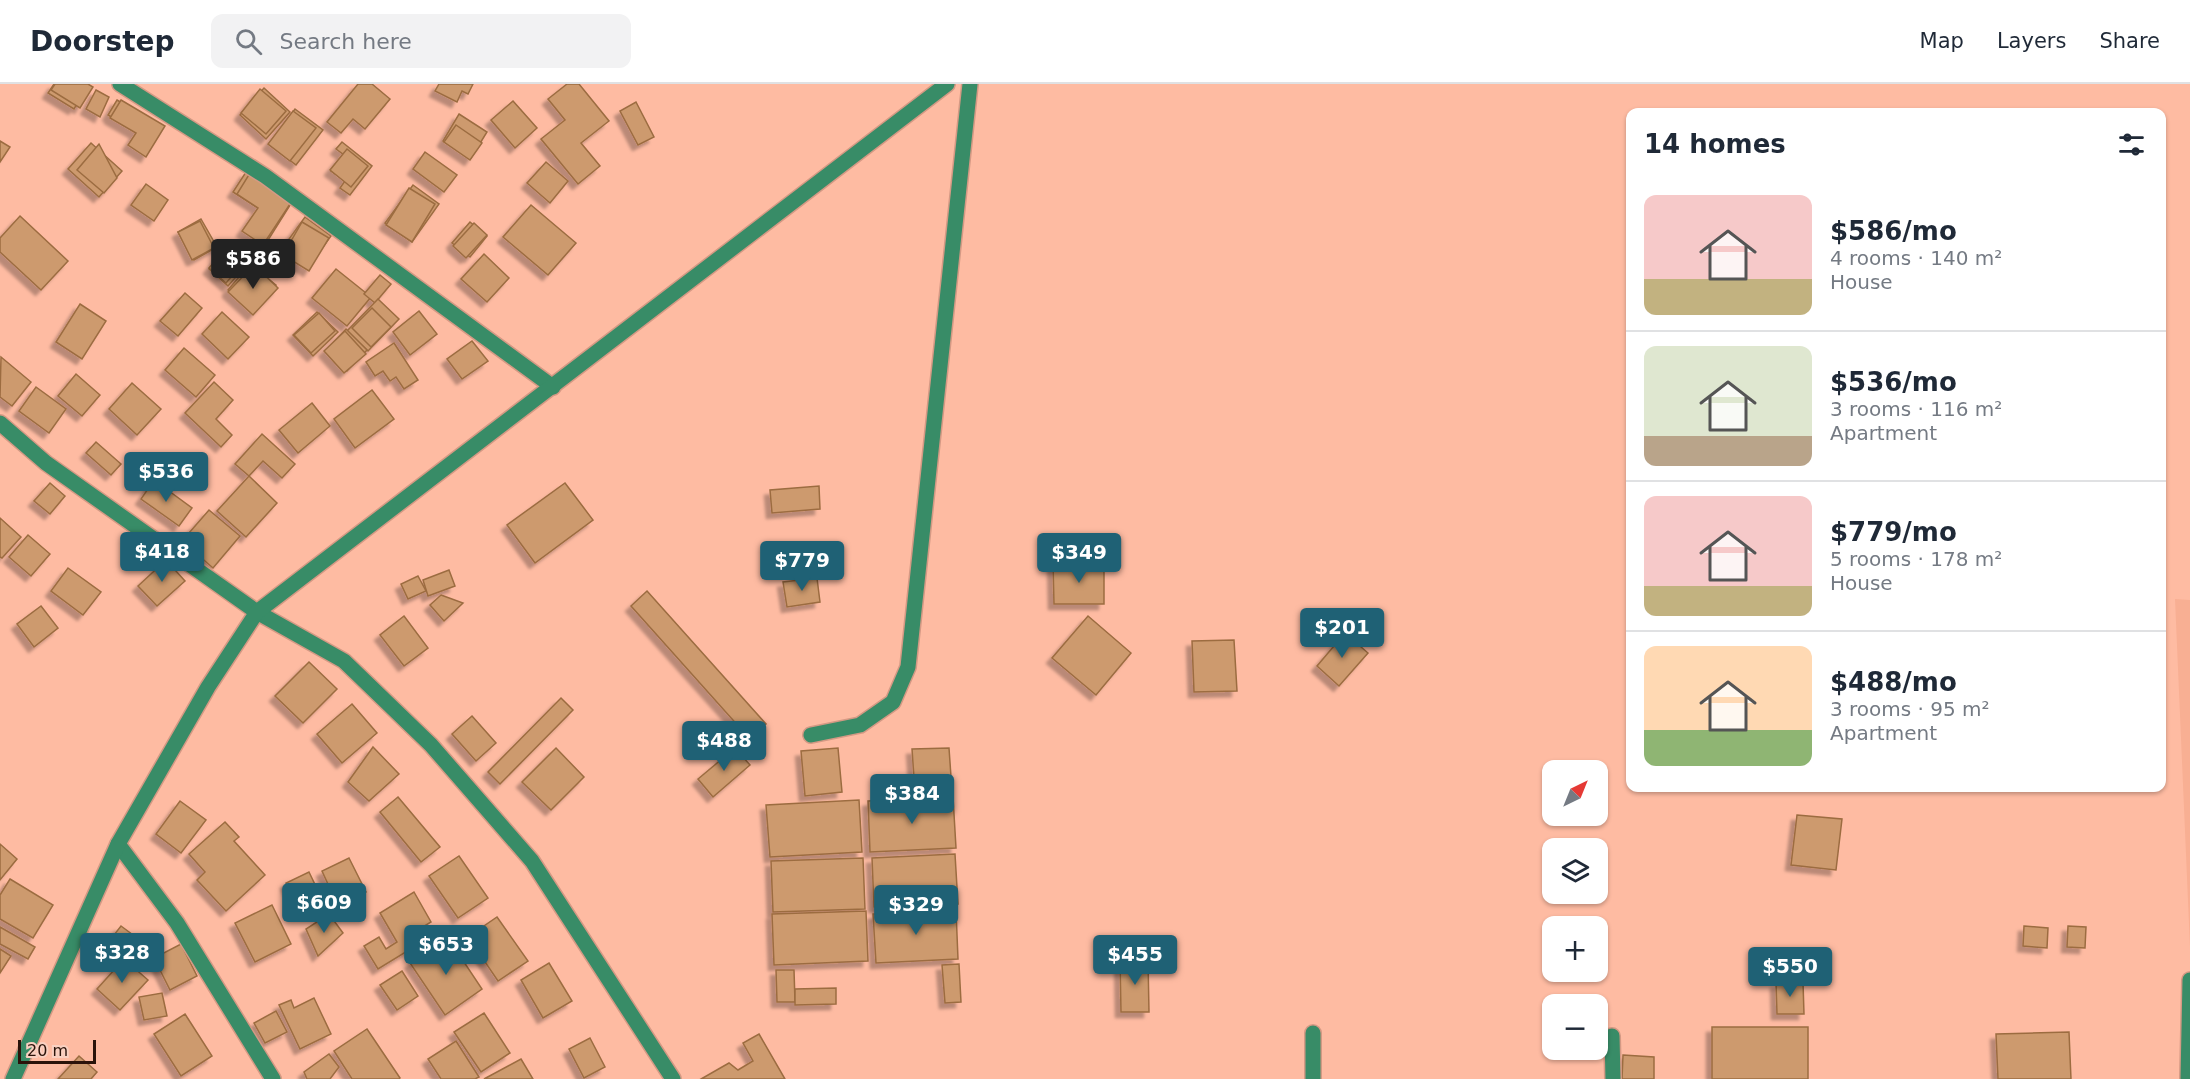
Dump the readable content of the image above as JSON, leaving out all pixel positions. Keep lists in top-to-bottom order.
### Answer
{
  "scale_bar": "20 m",
  "north": "top right",
  "page": {
    "header": "Doorstep",
    "search": "Search here",
    "nav": ["Map", "Layers", "Share"],
    "heading": "14 homes",
    "list": [
      {
        "name": "$586/mo",
        "note": "4 rooms · 140 m² · House"
      },
      {
        "name": "$536/mo",
        "note": "3 rooms · 116 m² · Apartment"
      },
      {
        "name": "$779/mo",
        "note": "5 rooms · 178 m² · House"
      },
      {
        "name": "$488/mo",
        "note": "3 rooms · 95 m² · Apartment"
      }
    ],
    "price": [
      "$586",
      "$536",
      "$418",
      "$349",
      "$779",
      "$201",
      "$488",
      "$384",
      "$609",
      "$329",
      "$653",
      "$328",
      "$455",
      "$550"
    ],
    "map_buttons": ["+", "−"],
    "scale": "20 m"
  }
}
